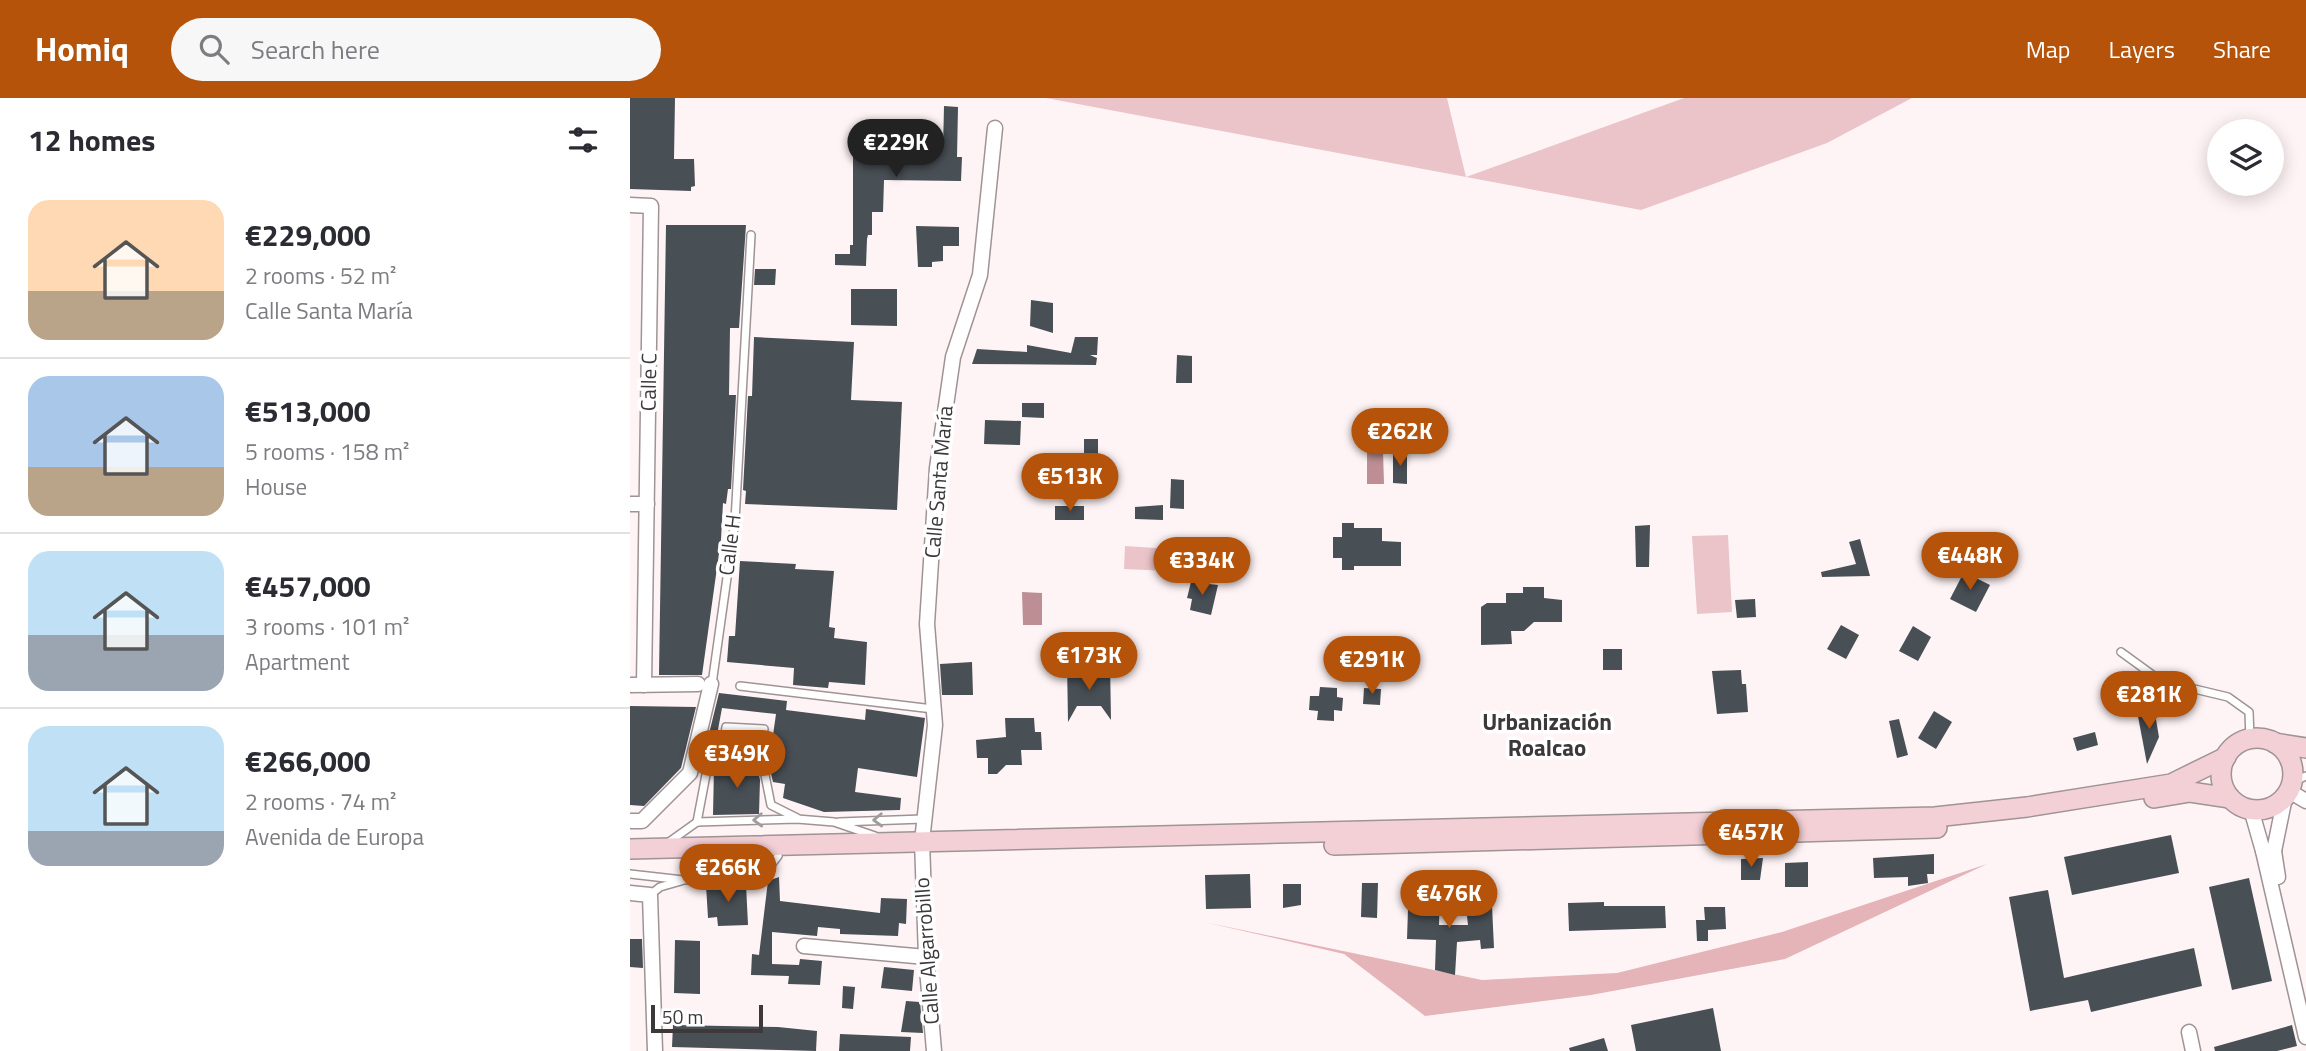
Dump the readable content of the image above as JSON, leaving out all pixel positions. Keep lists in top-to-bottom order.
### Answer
{
  "streets": {
    "street": [
      "Calle C",
      "Calle Santa María",
      "Calle H",
      "Calle Algarrobillo"
    ]
  },
  "crossings": [
    ["Calle Santa María", "Calle Algarrobillo"]
  ],
  "districts": ["Urbanización Roalcao"],
  "scale_bar": "50 m",
  "page": {
    "header": "Homiq",
    "search": "Search here",
    "nav": ["Map", "Layers", "Share"],
    "heading": "12 homes",
    "price": [
      "€229K",
      "€262K",
      "€513K",
      "€448K",
      "€334K",
      "€173K",
      "€291K",
      "€281K",
      "€349K",
      "€457K",
      "€266K",
      "€476K"
    ],
    "list": [
      {
        "name": "€229,000",
        "note": "2 rooms · 52 m² · Calle Santa María"
      },
      {
        "name": "€513,000",
        "note": "5 rooms · 158 m² · House"
      },
      {
        "name": "€457,000",
        "note": "3 rooms · 101 m² · Apartment"
      },
      {
        "name": "€266,000",
        "note": "2 rooms · 74 m² · Avenida de Europa"
      }
    ],
    "scale": "50 m"
  }
}
